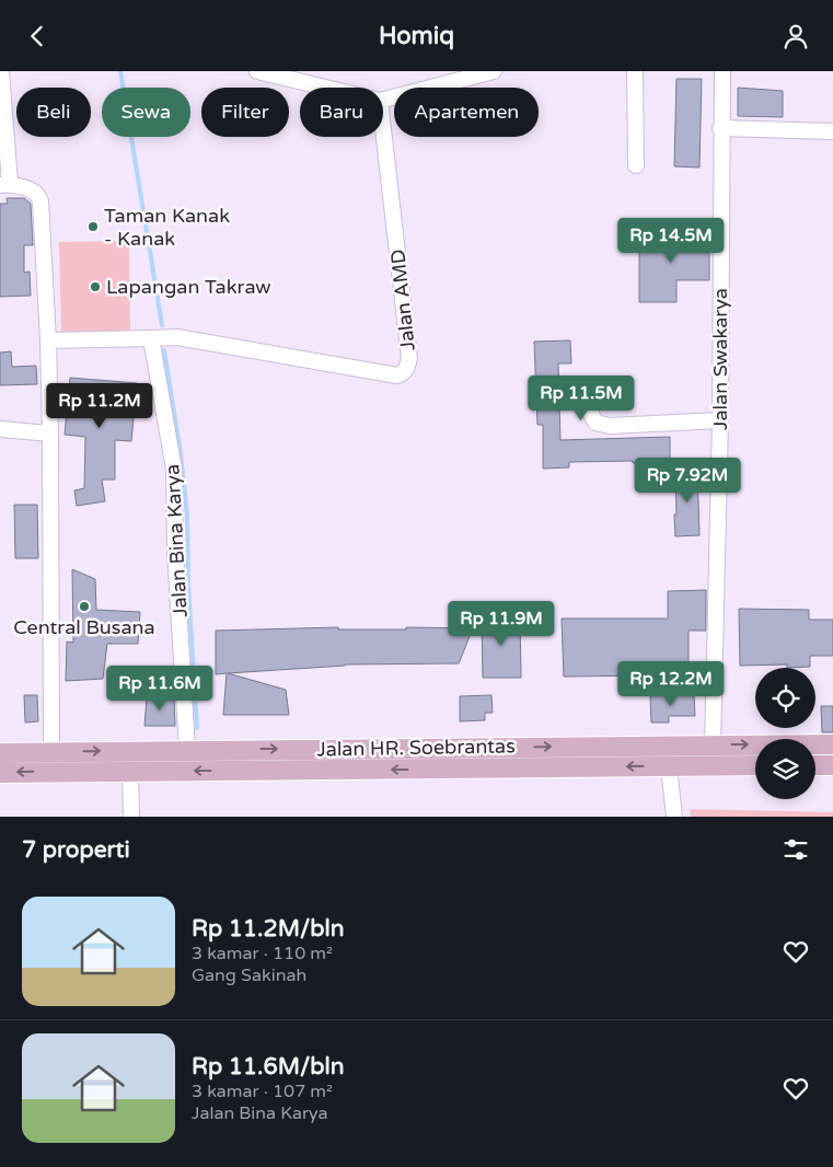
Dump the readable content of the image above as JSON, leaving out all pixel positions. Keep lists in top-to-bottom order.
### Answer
{
  "streets": {
    "main road": ["Jalan HR. Soebrantas"],
    "street": ["Jalan AMD", "Jalan Swakarya", "Jalan Bina Karya"]
  },
  "crossings": [
    ["Jalan AMD", "Jalan Bina Karya"],
    ["Jalan Swakarya", "Jalan HR. Soebrantas"],
    ["Jalan Bina Karya", "Jalan HR. Soebrantas"]
  ],
  "places": ["Taman Kanak - Kanak", "Lapangan Takraw", "Central Busana"],
  "page": {
    "header": "Homiq",
    "chip": [
      "Beli",
      "Sewa",
      "Filter",
      "Baru",
      "Apartemen"
    ],
    "price": [
      "Rp 14.5M",
      "Rp 11.5M",
      "Rp 11.2M",
      "Rp 7.92M",
      "Rp 11.9M",
      "Rp 12.2M",
      "Rp 11.6M"
    ],
    "heading": "7 properti",
    "list": [
      {
        "name": "Rp 11.2M/bln",
        "note": "3 kamar · 110 m² · Gang Sakinah"
      },
      {
        "name": "Rp 11.6M/bln",
        "note": "3 kamar · 107 m² · Jalan Bina Karya"
      }
    ]
  }
}
